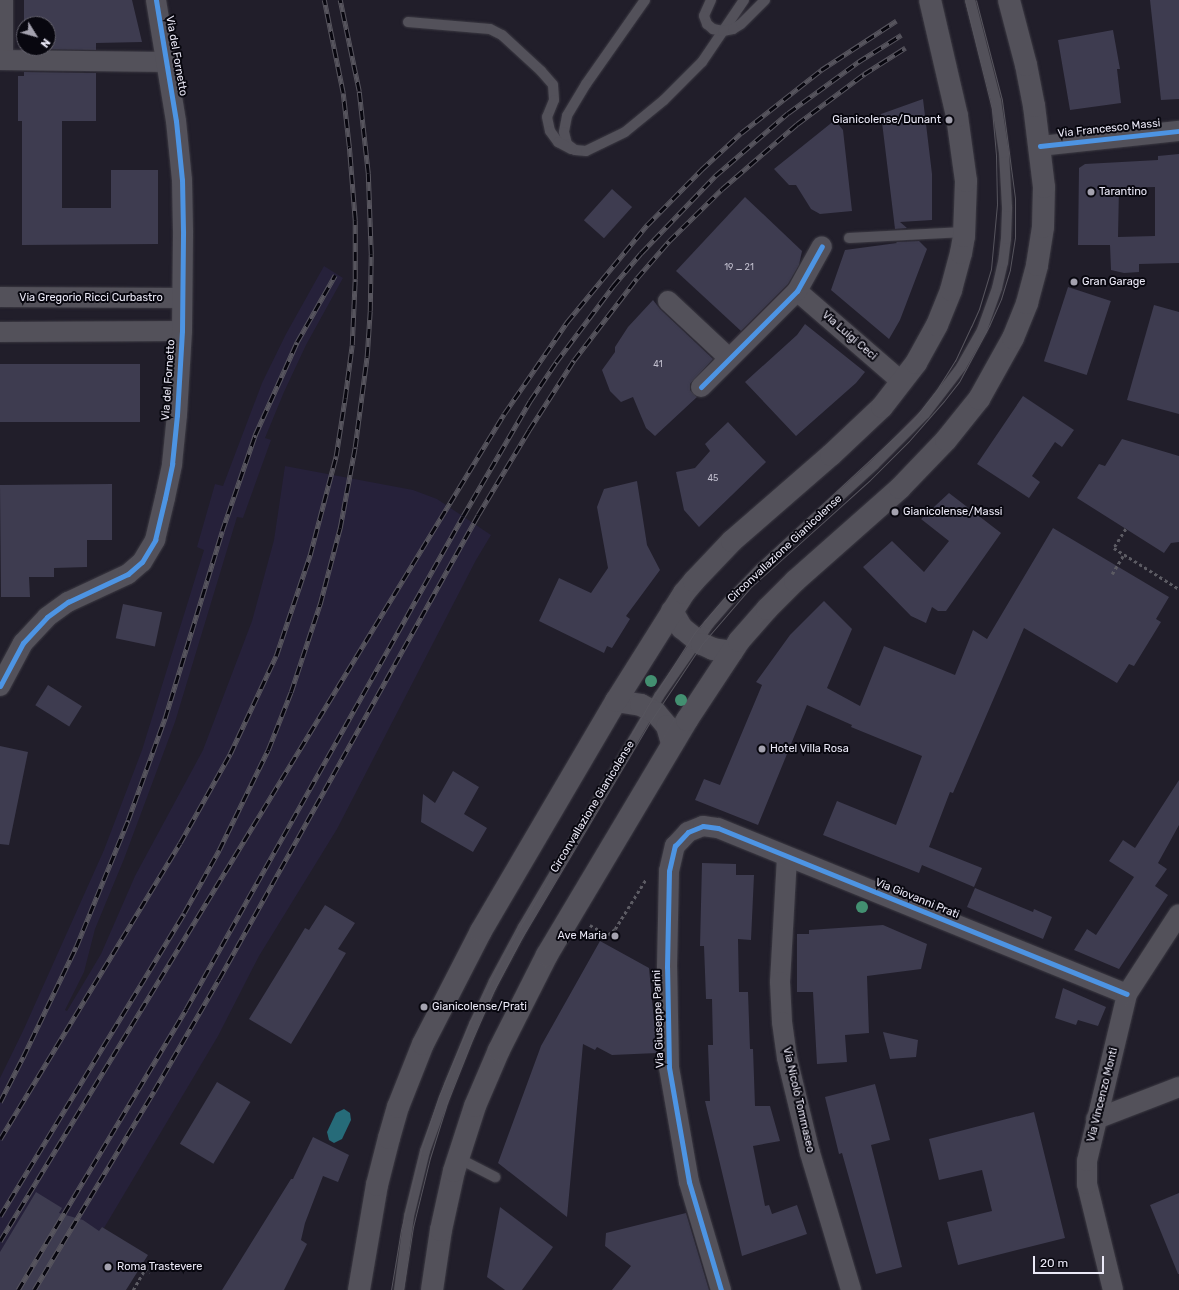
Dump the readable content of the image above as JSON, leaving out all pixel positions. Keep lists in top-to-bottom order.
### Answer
{
  "streets": {
    "street": [
      "Via del Fornetto",
      "Via Francesco Massi",
      "Via Gregorio Ricci Curbastro",
      "Via Luigi Ceci",
      "Via Giovanni Prati",
      "Via Giuseppe Parini",
      "Via Vincenzo Monti",
      "Via Nicolò Tommaseo"
    ],
    "lane": ["Circonvallazione Gianicolense"]
  },
  "crossings": [
    ["Via del Fornetto", "Via Gregorio Ricci Curbastro"],
    ["Via Giovanni Prati", "Via Giuseppe Parini"],
    ["Via Giovanni Prati", "Via Vincenzo Monti"],
    ["Via Giovanni Prati", "Via Nicolò Tommaseo"]
  ],
  "places": [
    "Gianicolense/Dunant",
    "Tarantino",
    "Gran Garage",
    "Gianicolense/Massi",
    "Hotel Villa Rosa",
    "Ave Maria",
    "Gianicolense/Prati",
    "Roma Trastevere"
  ],
  "house_numbers": ["19 _ 21", "41", "45"],
  "scale_bar": "20 m",
  "north": "bottom right"
}
